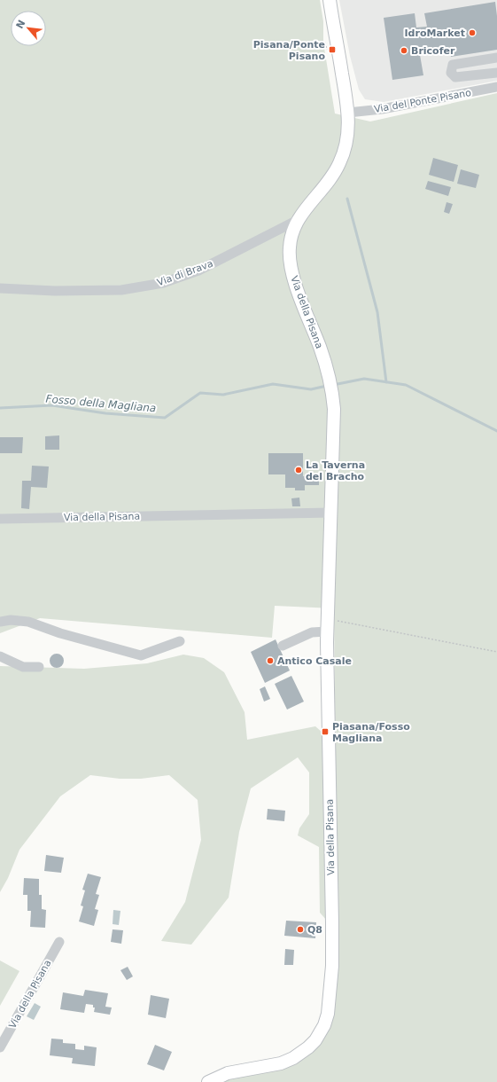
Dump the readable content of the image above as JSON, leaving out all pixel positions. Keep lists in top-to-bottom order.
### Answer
{
  "streets": {
    "main road": ["Via della Pisana"],
    "street": ["Via del Ponte Pisano", "Via di Brava"]
  },
  "crossings": [
    ["Via del Ponte Pisano", "Via della Pisana"],
    ["Via di Brava", "Via della Pisana"]
  ],
  "water": ["Fosso della Magliana"],
  "places": {
    "other": [
      "IdroMarket",
      "Bricofer",
      "La Taverna del Bracho",
      "Antico Casale",
      "Q8"
    ],
    "transit": ["Pisana/Ponte Pisano", "Piasana/Fosso Magliana"]
  },
  "north": "top left"
}
